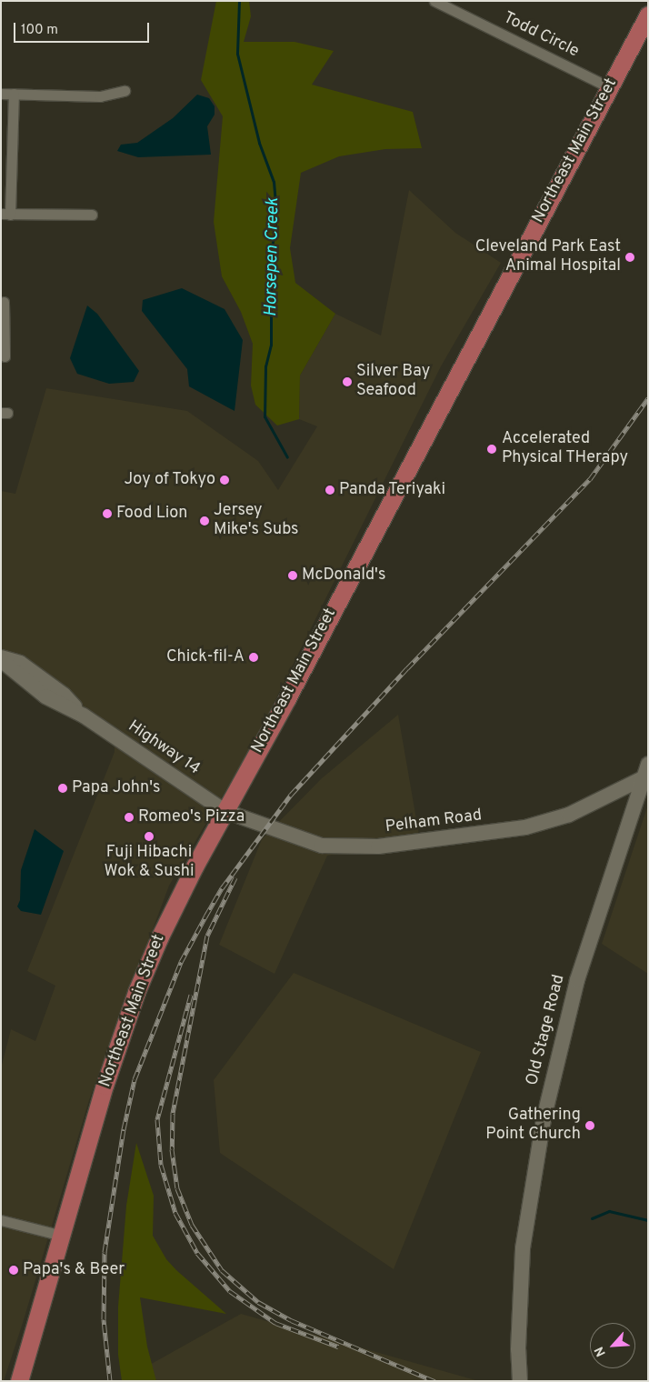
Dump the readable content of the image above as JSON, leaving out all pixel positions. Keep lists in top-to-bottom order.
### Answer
{
  "streets": {
    "main road": ["Northeast Main Street"],
    "street": [
      "Todd Circle",
      "Highway 14",
      "Pelham Road",
      "Old Stage Road"
    ]
  },
  "crossings": [
    ["Todd Circle", "Northeast Main Street"],
    ["Northeast Main Street", "Highway 14"],
    ["Northeast Main Street", "Pelham Road"],
    ["Highway 14", "Pelham Road"],
    ["Pelham Road", "Old Stage Road"]
  ],
  "water": ["Horsepen Creek"],
  "places": [
    "Cleveland Park East Animal Hospital",
    "Silver Bay Seafood",
    "Accelerated Physical THerapy",
    "Joy of Tokyo",
    "Panda Teriyaki",
    "Food Lion",
    "Jersey Mike's Subs",
    "McDonald's",
    "Chick-fil-A",
    "Papa John's",
    "Romeo's Pizza",
    "Fuji Hibachi Wok & Sushi",
    "Gathering Point Church",
    "Papa's & Beer"
  ],
  "scale_bar": "100 m",
  "north": "bottom left"
}
